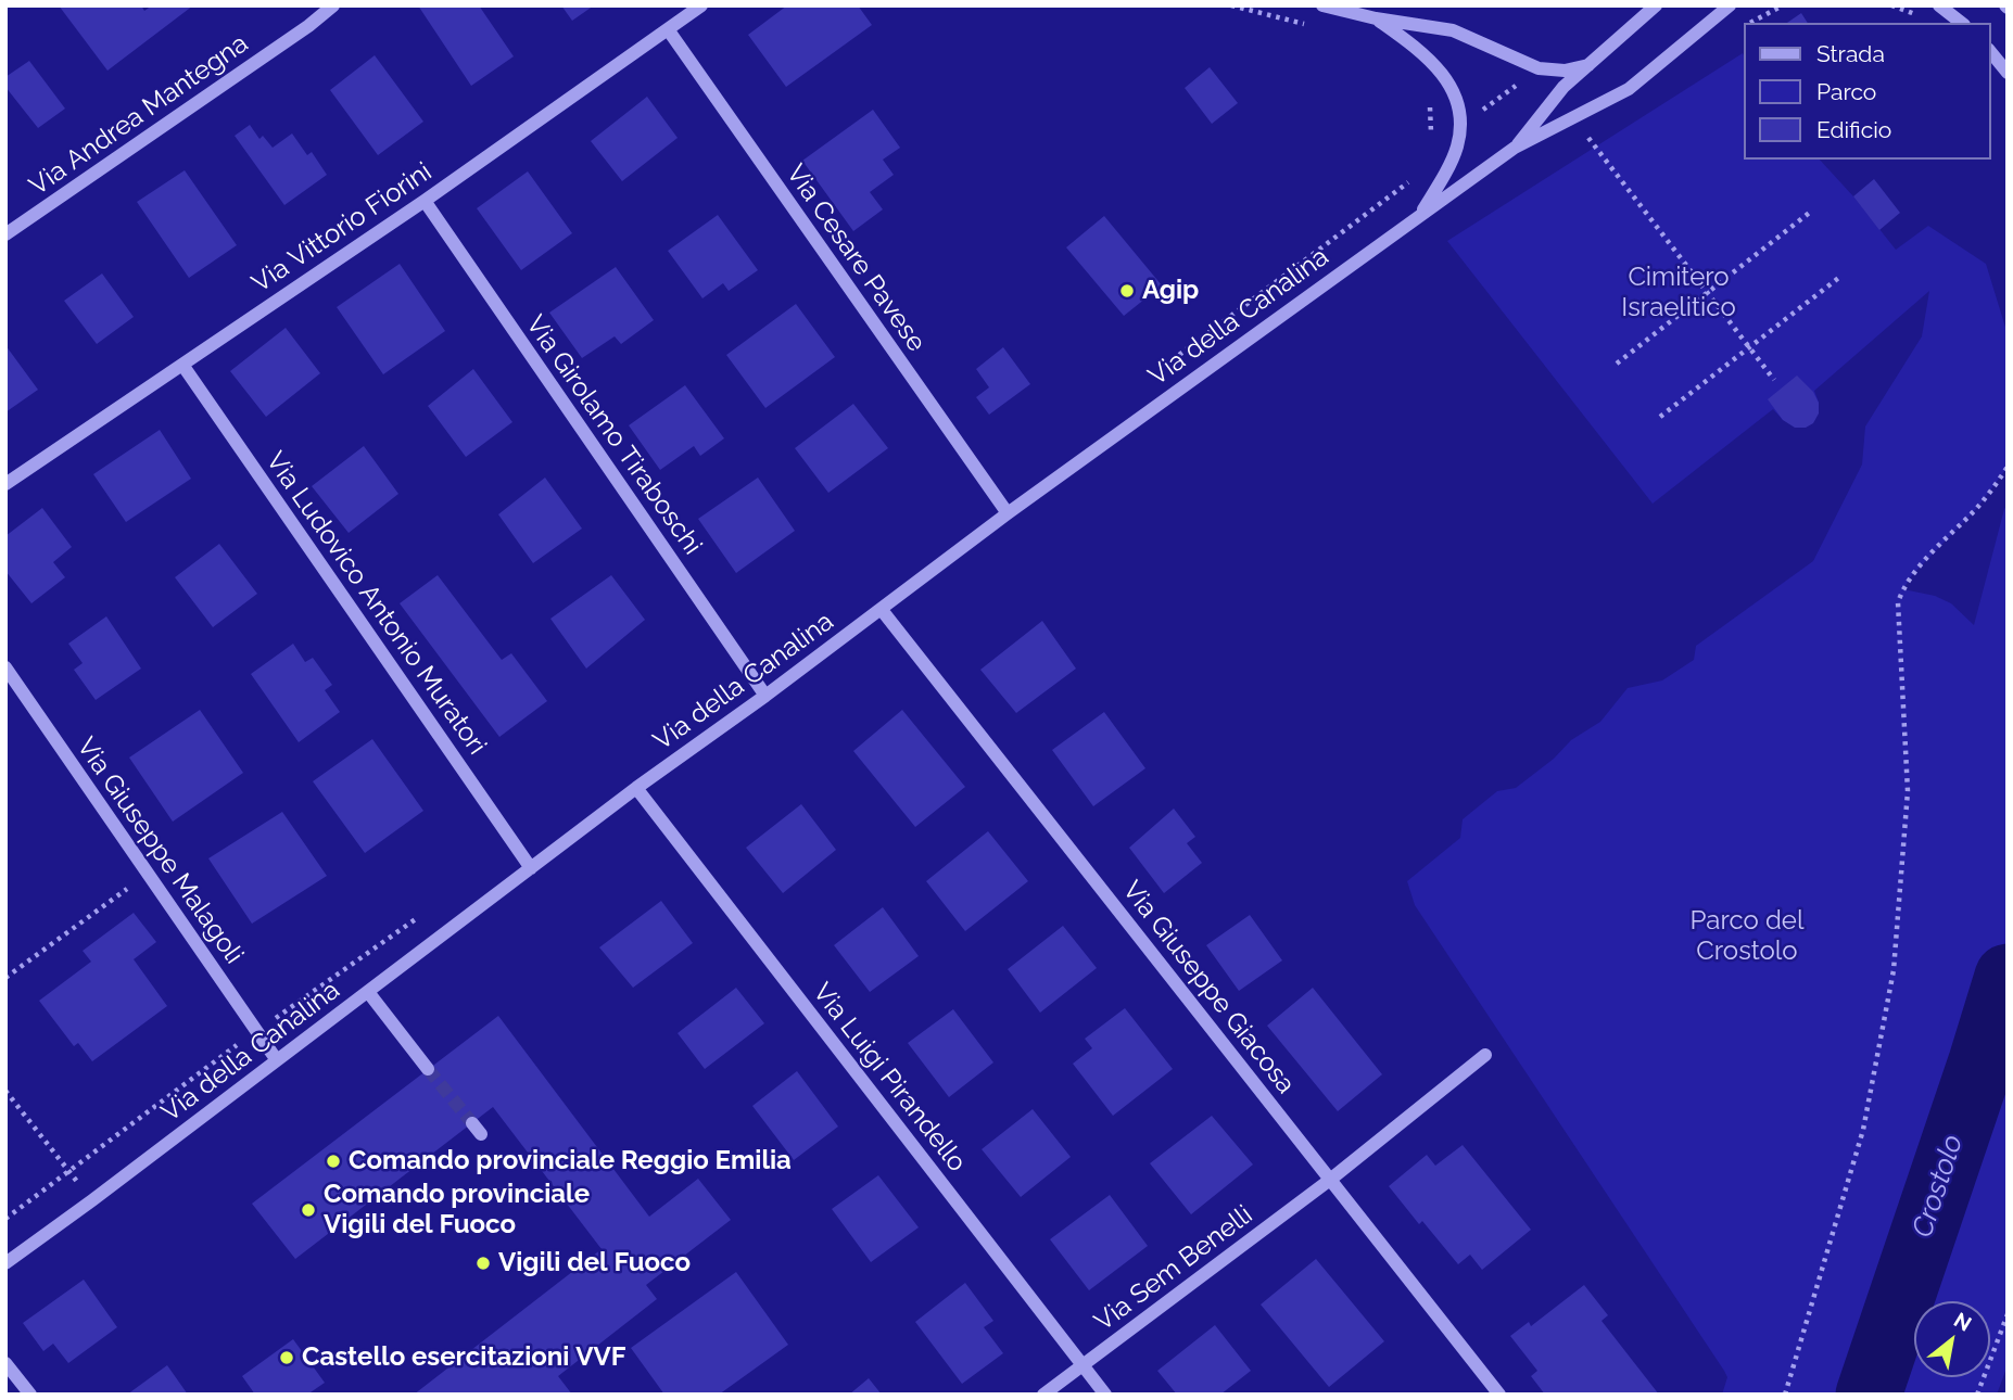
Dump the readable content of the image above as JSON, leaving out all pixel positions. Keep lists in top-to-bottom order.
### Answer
{
  "streets": {
    "street": [
      "Via Andrea Mantegna",
      "Via Vittorio Fiorini",
      "Via Cesare Pavese",
      "Via della Canalina",
      "Via Girolamo Tiraboschi",
      "Via Ludovico Antonio Muratori",
      "Via Giuseppe Malagoli",
      "Via Giuseppe Giacosa",
      "Via Luigi Pirandello",
      "Via Sem Benelli"
    ]
  },
  "crossings": [
    ["Via Vittorio Fiorini", "Via Cesare Pavese"],
    ["Via Vittorio Fiorini", "Via Girolamo Tiraboschi"],
    ["Via Vittorio Fiorini", "Via Ludovico Antonio Muratori"],
    ["Via Cesare Pavese", "Via della Canalina"],
    ["Via della Canalina", "Via Girolamo Tiraboschi"],
    ["Via della Canalina", "Via Ludovico Antonio Muratori"],
    ["Via della Canalina", "Via Giuseppe Malagoli"],
    ["Via della Canalina", "Via Giuseppe Giacosa"],
    ["Via della Canalina", "Via Luigi Pirandello"],
    ["Via Giuseppe Giacosa", "Via Sem Benelli"],
    ["Via Luigi Pirandello", "Via Sem Benelli"]
  ],
  "water": ["Crostolo"],
  "parks": ["Cimitero Israelitico", "Parco del Crostolo"],
  "places": [
    "Agip",
    "Comando provinciale Reggio Emilia",
    "Comando provinciale Vigili del Fuoco",
    "Vigili del Fuoco",
    "Castello esercitazioni VVF"
  ],
  "legend": ["Strada", "Parco", "Edificio"],
  "north": "top right"
}
